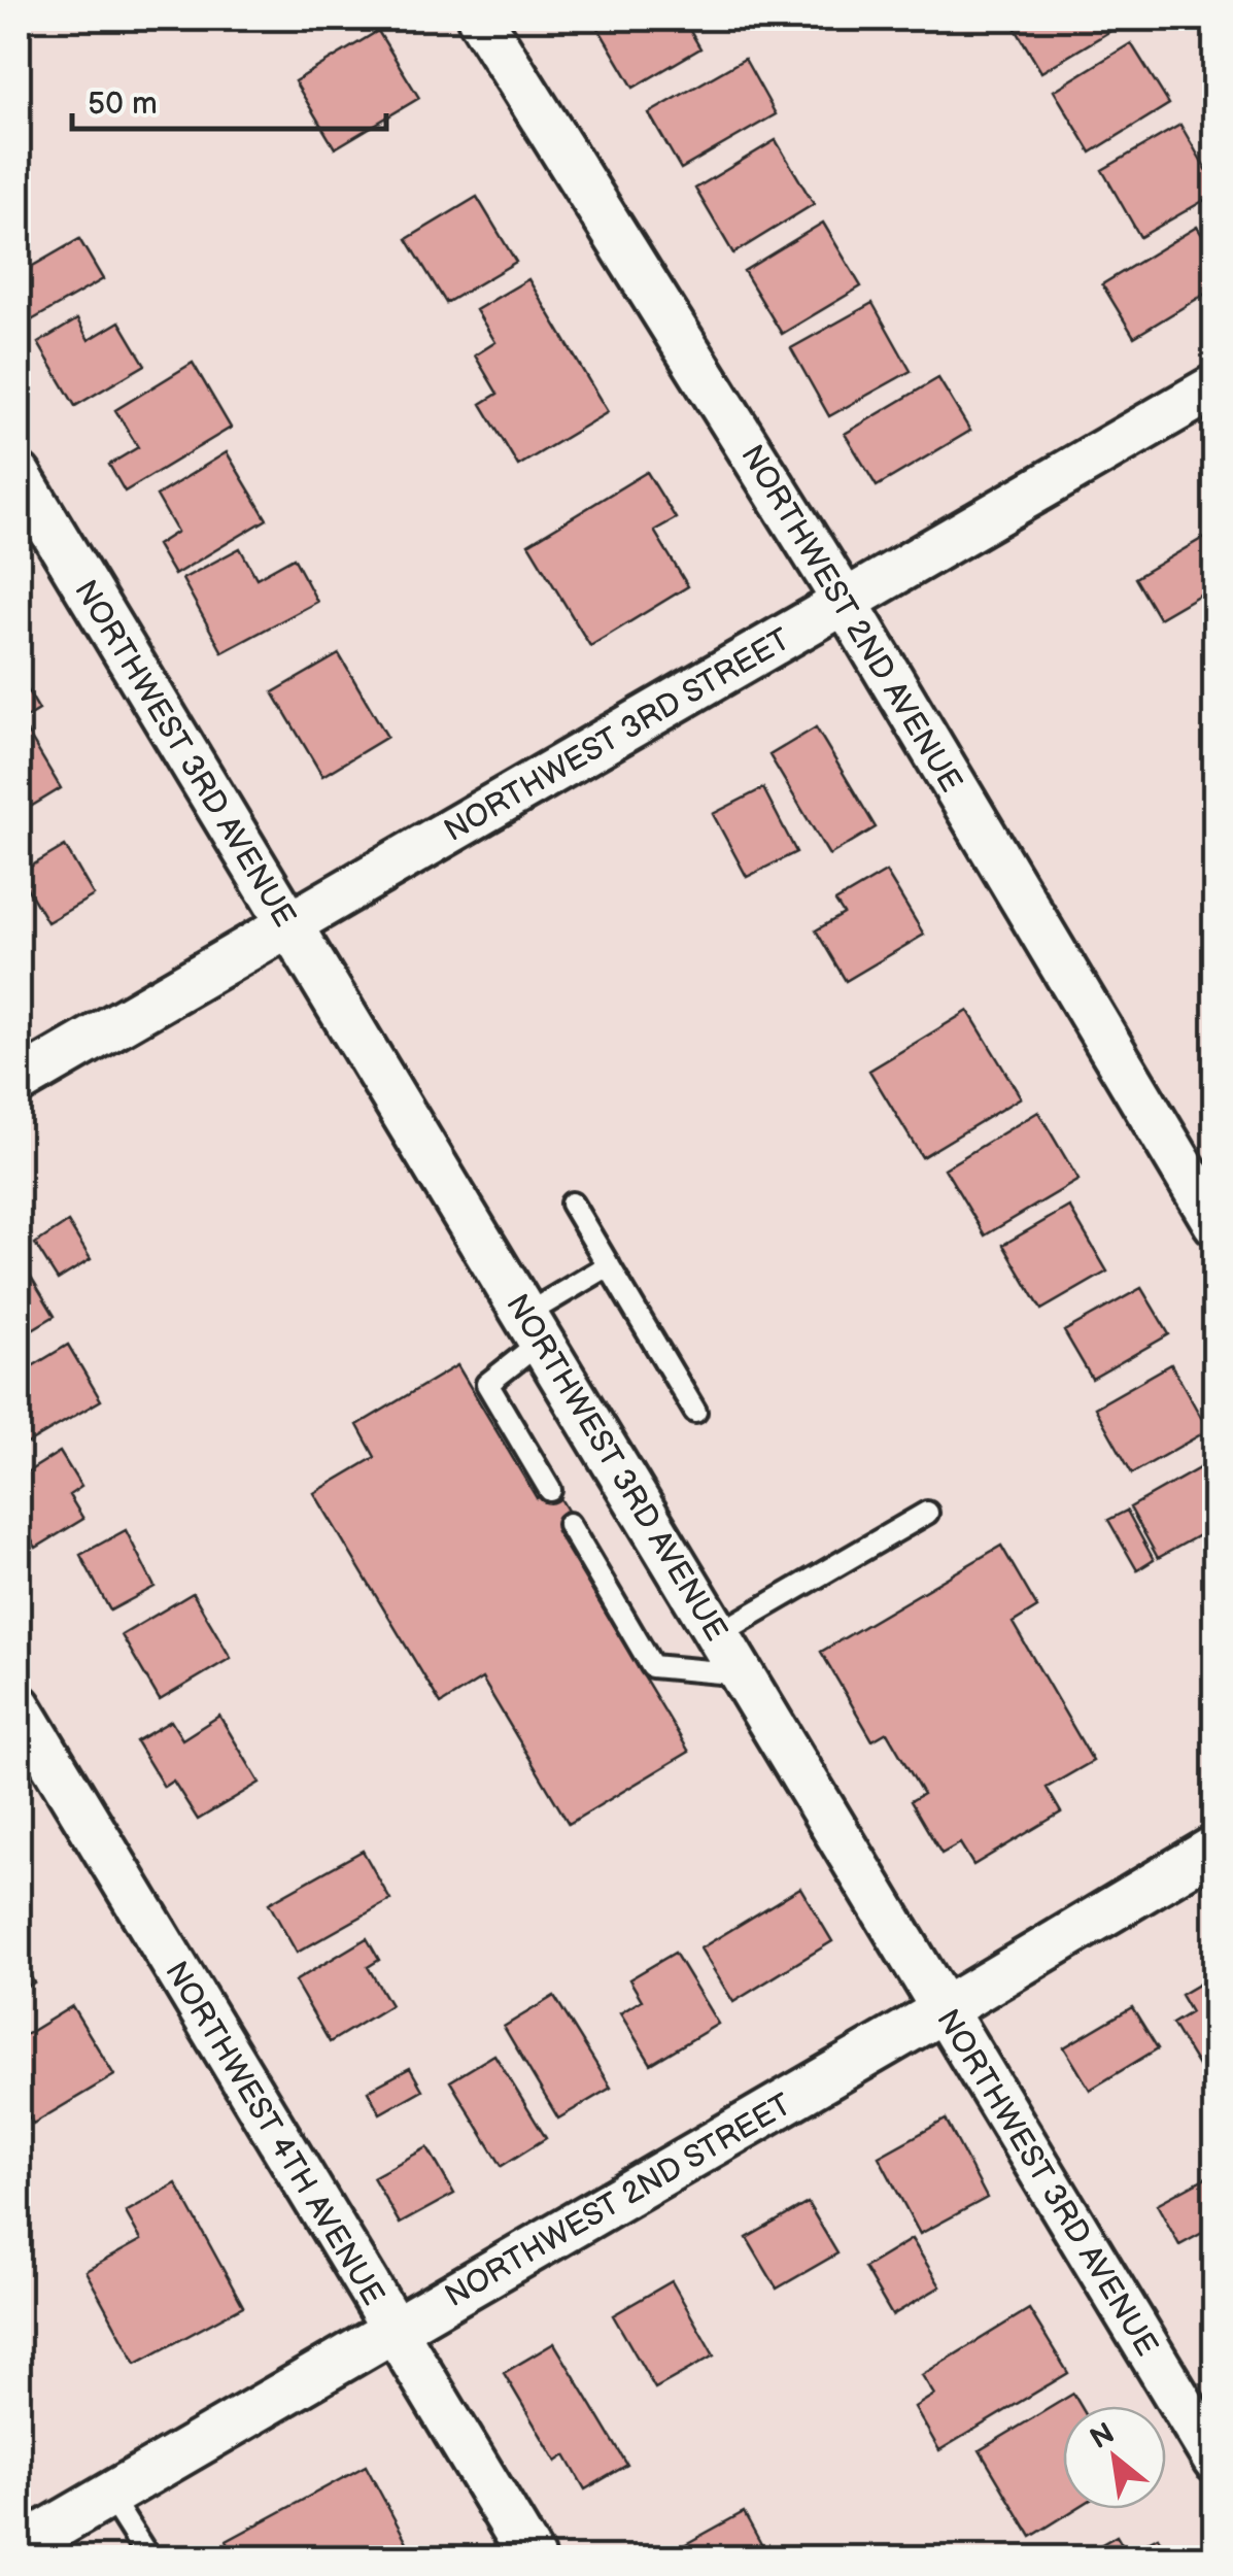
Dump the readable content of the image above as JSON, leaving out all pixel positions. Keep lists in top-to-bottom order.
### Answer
{
  "streets": {
    "street": [
      "NORTHWEST 2ND AVENUE",
      "NORTHWEST 3RD STREET",
      "NORTHWEST 3RD AVENUE",
      "NORTHWEST 4TH AVENUE",
      "NORTHWEST 2ND STREET"
    ]
  },
  "crossings": [
    ["NORTHWEST 2ND AVENUE", "NORTHWEST 3RD STREET"],
    ["NORTHWEST 3RD STREET", "NORTHWEST 3RD AVENUE"],
    ["NORTHWEST 3RD AVENUE", "NORTHWEST 2ND STREET"],
    ["NORTHWEST 4TH AVENUE", "NORTHWEST 2ND STREET"]
  ],
  "scale_bar": "50 m",
  "north": "top left"
}
